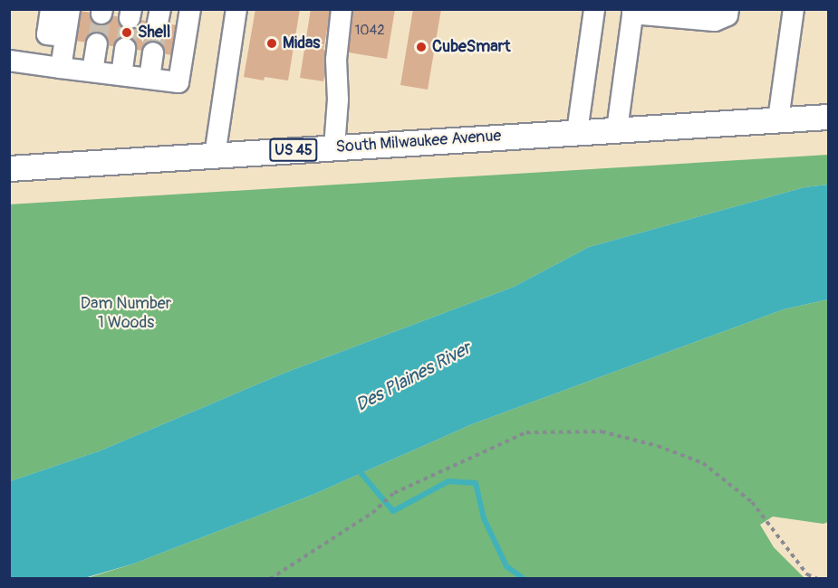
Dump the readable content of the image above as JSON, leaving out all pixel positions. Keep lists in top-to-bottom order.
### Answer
{
  "streets": {
    "main road": ["South Milwaukee Avenue", "US 45"]
  },
  "water": ["Des Plaines River"],
  "parks": ["Dam Number 1 Woods"],
  "places": ["Shell", "Midas", "CubeSmart"],
  "house_numbers": ["1042"]
}
